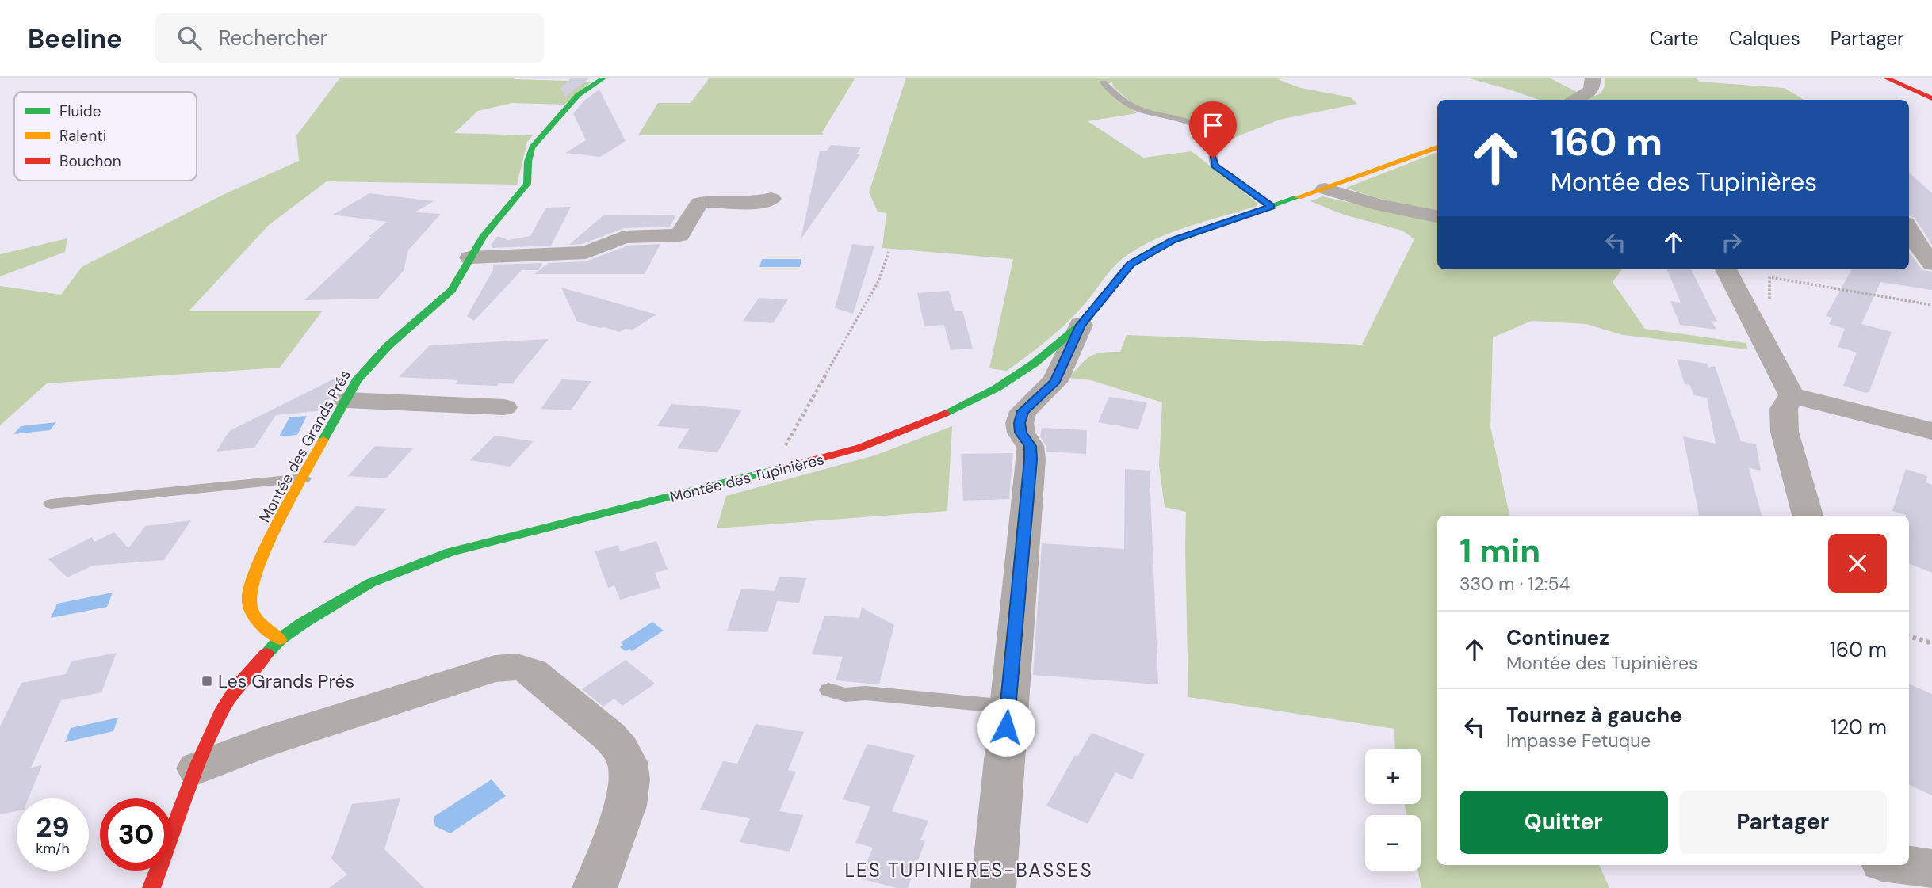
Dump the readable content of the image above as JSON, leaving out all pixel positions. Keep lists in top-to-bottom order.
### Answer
{
  "streets": {
    "street": ["Montée des Grands Prés", "Montée des Tupinières"]
  },
  "crossings": [
    ["Montée des Grands Prés", "Montée des Tupinières"]
  ],
  "districts": ["LES TUPINIERES-BASSES"],
  "places": {
    "transit": ["Les Grands Prés"]
  },
  "legend": ["Fluide", "Ralenti", "Bouchon"],
  "page": {
    "header": "Beeline",
    "search": "Rechercher",
    "nav": ["Carte", "Calques", "Partager"],
    "turn": ["160 m", "Montée des Tupinières"],
    "heading": ["1 min", "330 m · 12:54"],
    "list": [
      {
        "name": "Continuez",
        "note": "Montée des Tupinières",
        "value": "160 m"
      },
      {
        "name": "Tournez à gauche",
        "note": "Impasse Fetuque",
        "value": "120 m"
      }
    ],
    "map_buttons": ["+", "−"],
    "buttons": ["Quitter", "Partager"],
    "speed": "29 km/h",
    "limit": "30"
  }
}
